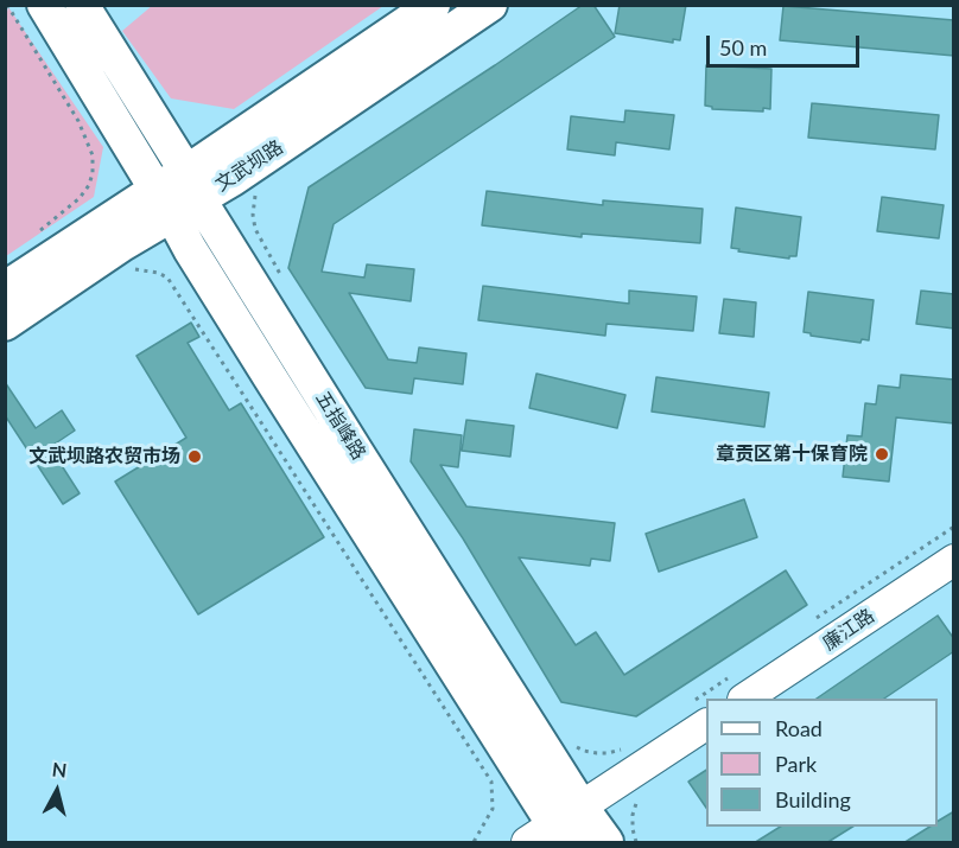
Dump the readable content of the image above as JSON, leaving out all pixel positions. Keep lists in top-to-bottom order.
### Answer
{
  "streets": {
    "main road": ["文武坝路", "五指峰路"],
    "street": ["廉江路"]
  },
  "crossings": [
    ["文武坝路", "五指峰路"]
  ],
  "places": ["章贡区第十保育院", "文武坝路农贸市场"],
  "legend": ["Road", "Park", "Building"],
  "scale_bar": "50 m",
  "north": "top"
}
